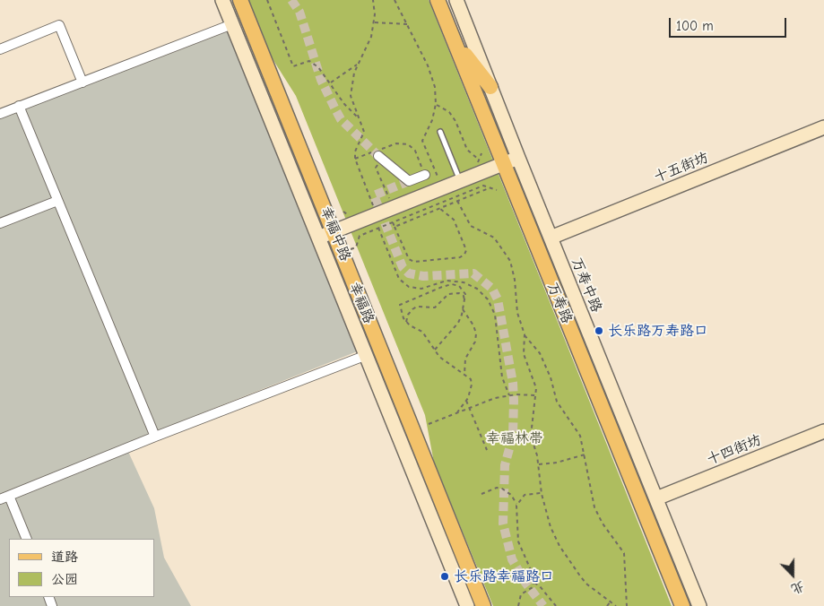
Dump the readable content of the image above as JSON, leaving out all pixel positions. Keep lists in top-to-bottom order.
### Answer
{
  "streets": {
    "main road": [
      "十五街坊",
      "幸福中路",
      "万寿中路",
      "幸福路",
      "万寿路",
      "十四街坊"
    ]
  },
  "crossings": [
    ["十五街坊", "万寿中路"],
    ["幸福中路", "幸福路"],
    ["万寿中路", "十四街坊"]
  ],
  "parks": ["幸福林带"],
  "places": ["长乐路万寿路口", "长乐路幸福路口"],
  "legend": ["道路", "公园"],
  "scale_bar": "100 m",
  "north": "bottom"
}
